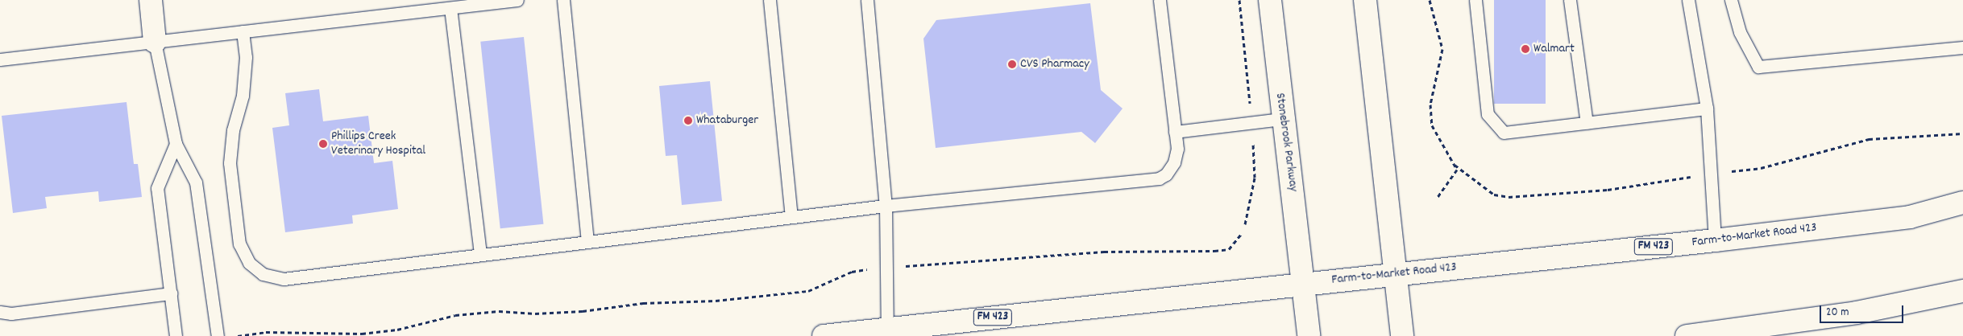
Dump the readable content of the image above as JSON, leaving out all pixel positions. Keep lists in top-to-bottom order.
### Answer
{
  "streets": {
    "main road": ["Stonebrook Parkway", "Farm-to-Market Road 423", "FM 423"]
  },
  "crossings": [
    ["Stonebrook Parkway", "Farm-to-Market Road 423"]
  ],
  "places": [
    "Walmart",
    "CVS Pharmacy",
    "Whataburger",
    "Phillips Creek Veterinary Hospital"
  ],
  "scale_bar": "20 m"
}
